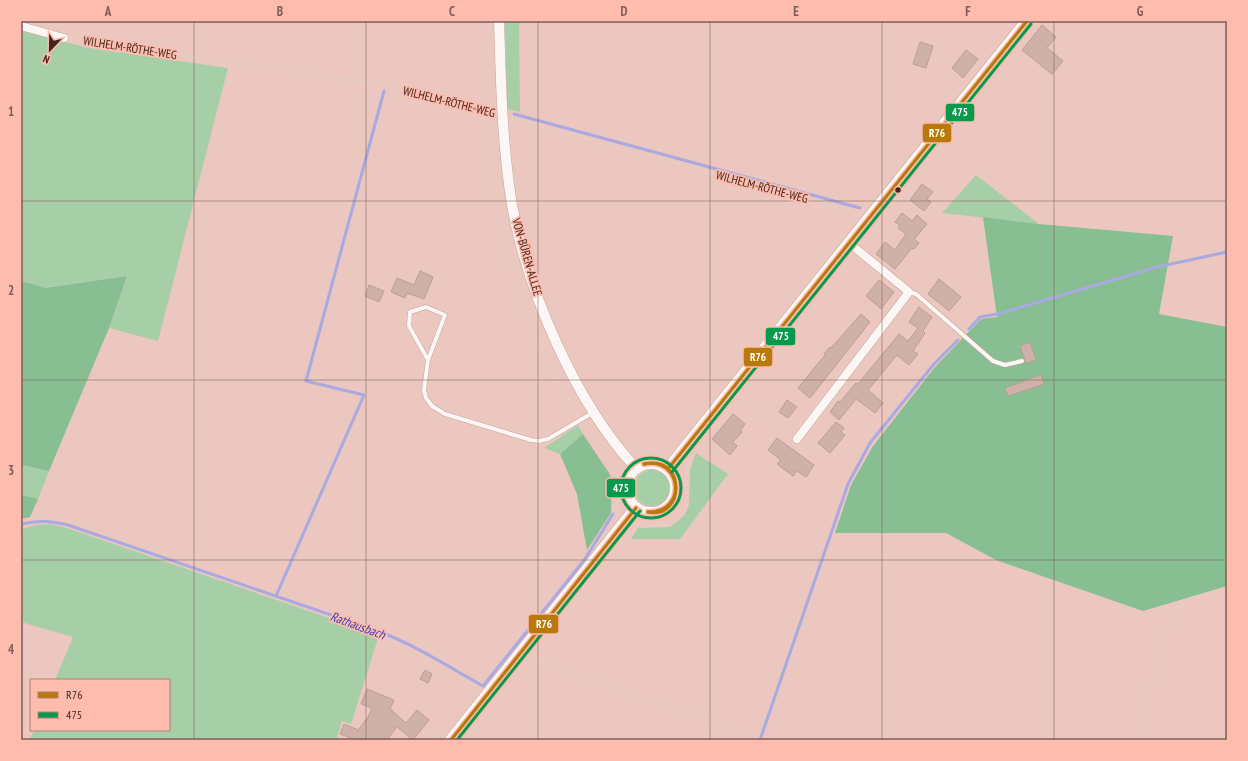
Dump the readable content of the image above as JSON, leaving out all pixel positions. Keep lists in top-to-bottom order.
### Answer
{
  "streets": {
    "street": ["VON-BÜREN-ALLEE"],
    "path": ["WILHELM-RÖTHE-WEG"]
  },
  "crossings": [
    ["WILHELM-RÖTHE-WEG", "VON-BÜREN-ALLEE"]
  ],
  "water": ["Rathausbach"],
  "lines": ["transit line R76", "transit line 475"],
  "legend": ["R76", "475"],
  "north": "bottom",
  "grid": {
    "columns": [
      "A",
      "B",
      "C",
      "D",
      "E",
      "F",
      "G"
    ],
    "rows": [
      "1",
      "2",
      "3",
      "4"
    ]
  }
}
